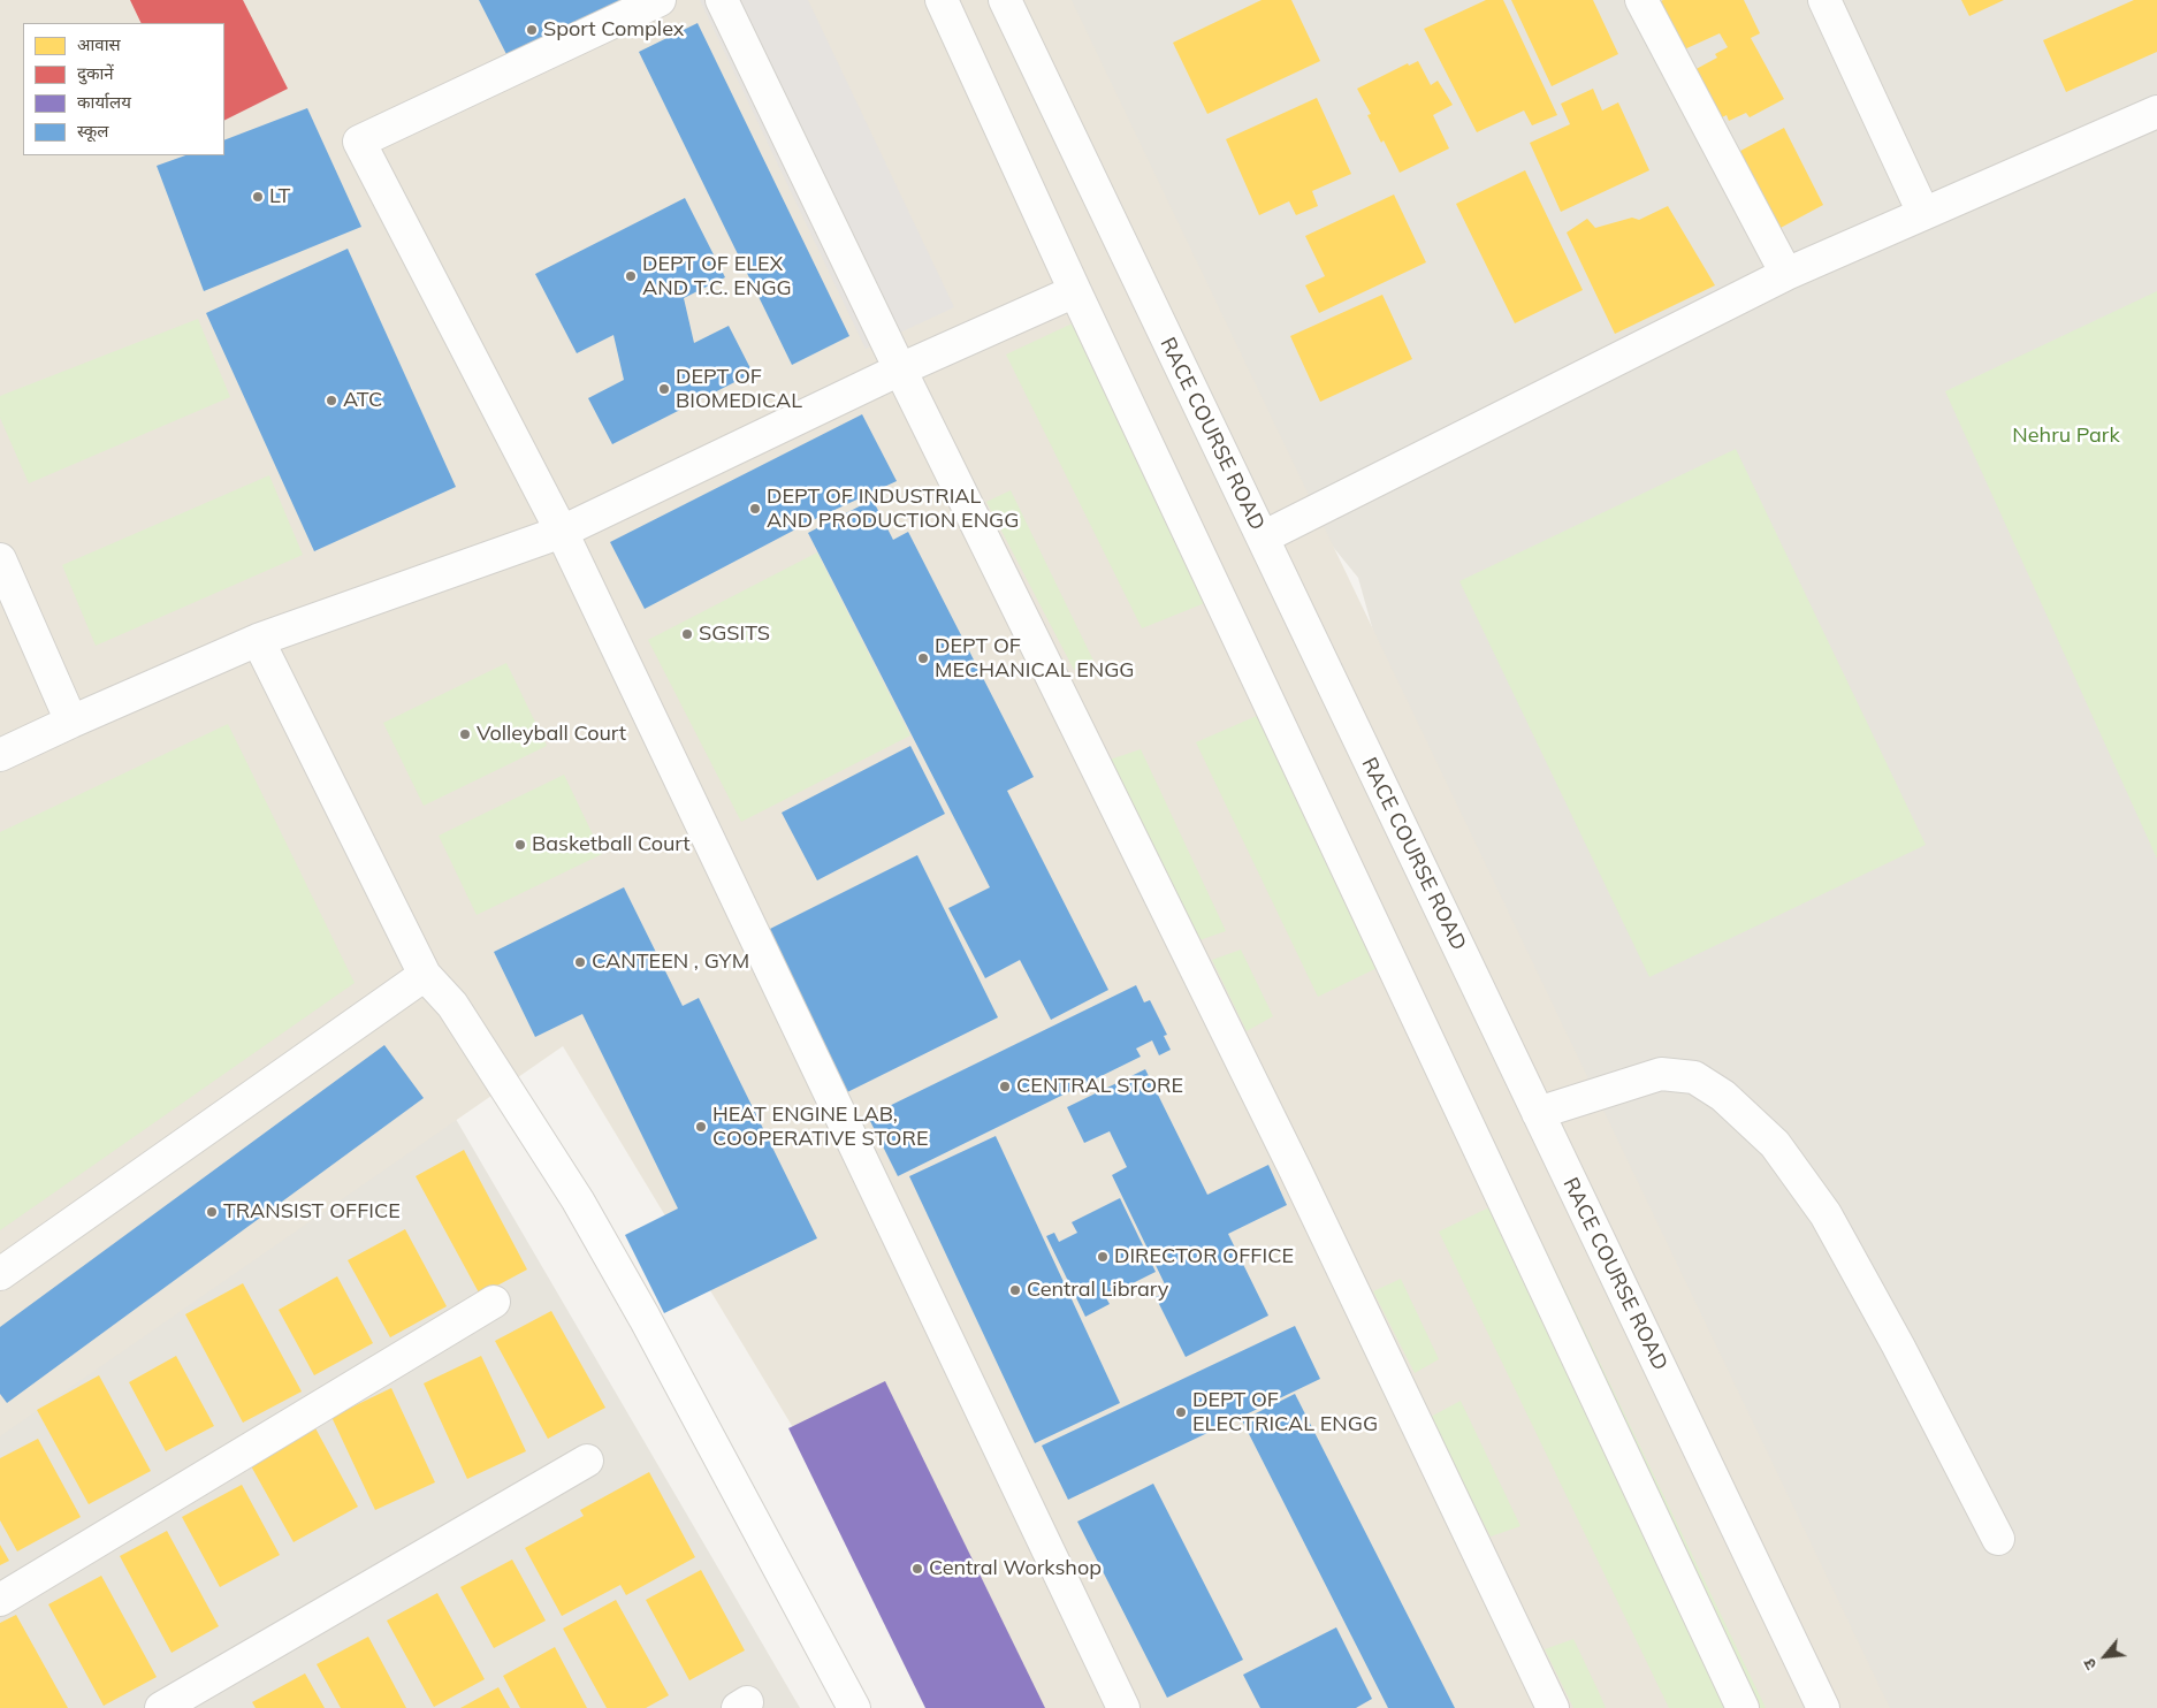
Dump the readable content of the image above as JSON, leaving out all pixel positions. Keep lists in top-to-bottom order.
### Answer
{
  "streets": {
    "street": ["RACE COURSE ROAD"]
  },
  "parks": ["Nehru Park"],
  "places": [
    "Sport Complex",
    "LT",
    "DEPT OF ELEX AND T.C. ENGG",
    "DEPT OF BIOMEDICAL",
    "ATC",
    "DEPT OF INDUSTRIAL AND PRODUCTION ENGG",
    "SGSITS",
    "DEPT OF MECHANICAL ENGG",
    "Volleyball Court",
    "Basketball Court",
    "CANTEEN , GYM",
    "CENTRAL STORE",
    "HEAT ENGINE LAB, COOPERATIVE STORE",
    "TRANSIST OFFICE",
    "DIRECTOR OFFICE",
    "Central Library",
    "DEPT OF ELECTRICAL ENGG",
    "Central Workshop"
  ],
  "legend": [
    "आवास",
    "दुकानें",
    "कार्यालय",
    "स्कूल"
  ],
  "north": "bottom left"
}
